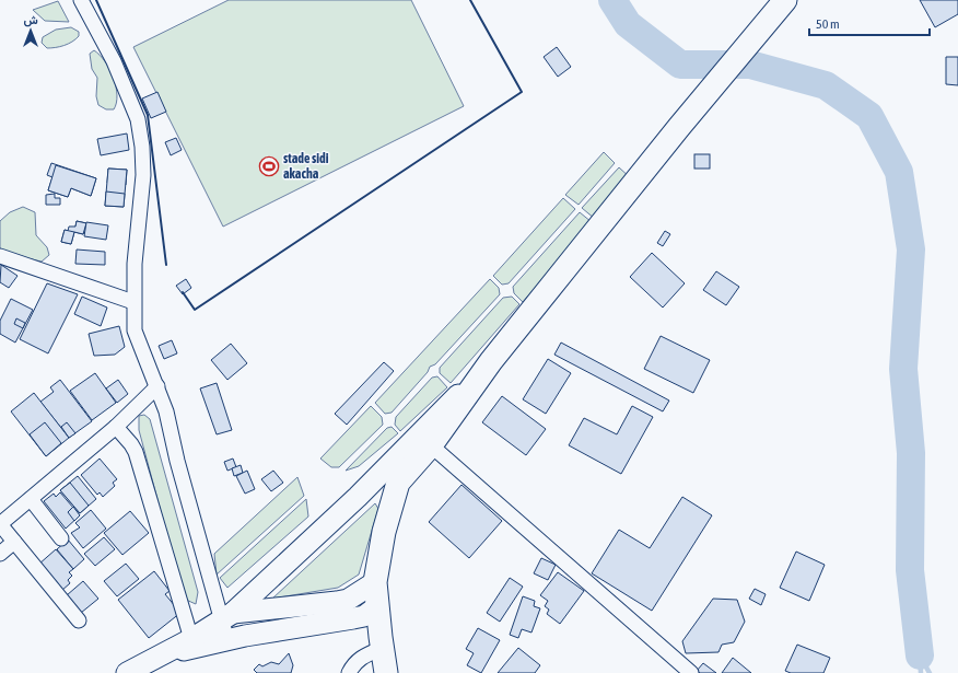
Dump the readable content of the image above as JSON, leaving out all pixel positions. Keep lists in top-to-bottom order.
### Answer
{
  "places": {
    "sports": ["stade sidi akacha"]
  },
  "scale_bar": "50 m",
  "north": "top"
}
